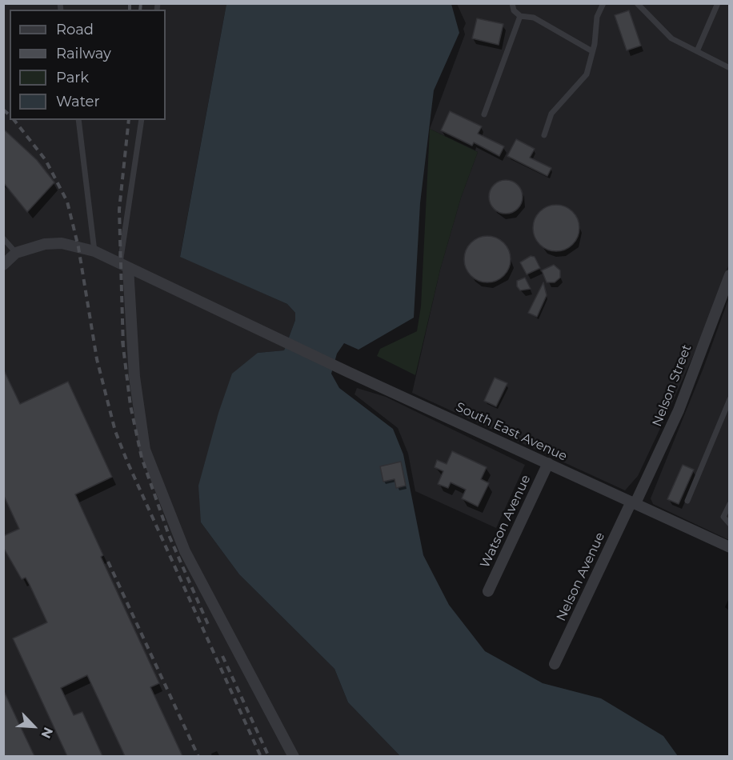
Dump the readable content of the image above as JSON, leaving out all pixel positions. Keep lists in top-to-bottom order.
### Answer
{
  "streets": {
    "street": [
      "Nelson Street",
      "South East Avenue",
      "Watson Avenue",
      "Nelson Avenue"
    ]
  },
  "crossings": [
    ["Nelson Street", "South East Avenue"],
    ["Nelson Street", "Nelson Avenue"],
    ["South East Avenue", "Watson Avenue"],
    ["South East Avenue", "Nelson Avenue"]
  ],
  "legend": [
    "Road",
    "Railway",
    "Park",
    "Water"
  ],
  "north": "bottom right"
}
